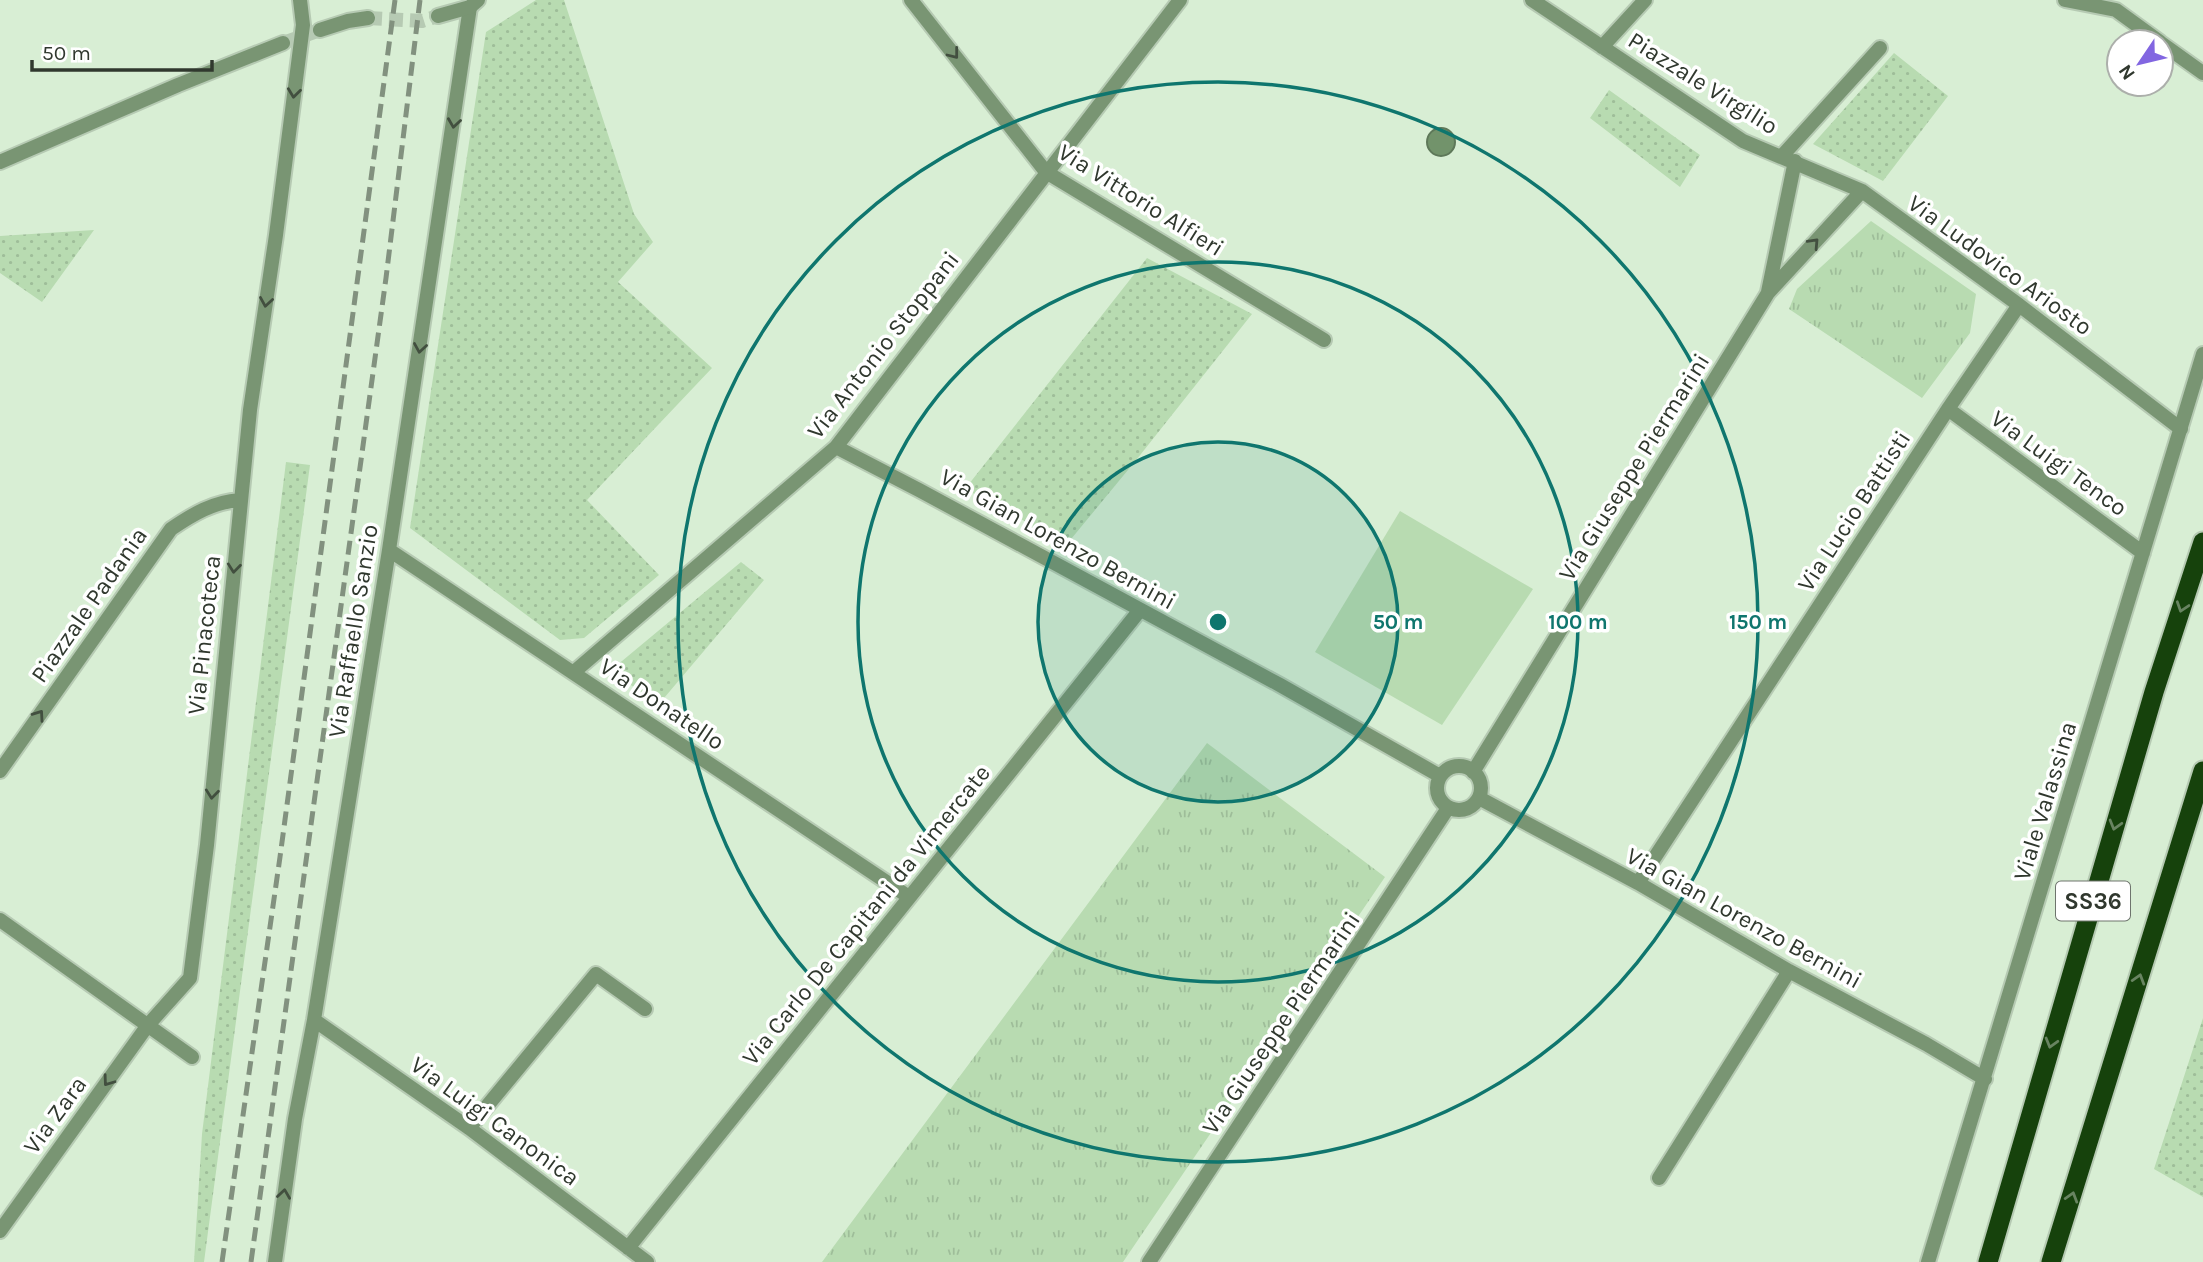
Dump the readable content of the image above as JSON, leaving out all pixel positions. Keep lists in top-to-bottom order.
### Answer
{
  "streets": {
    "highway": ["SS36"],
    "street": [
      "Piazzale Virgilio",
      "Via Vittorio Alfieri",
      "Via Ludovico Ariosto",
      "Via Antonio Stoppani",
      "Via Luigi Tenco",
      "Via Giuseppe Piermarini",
      "Via Lucio Battisti",
      "Via Gian Lorenzo Bernini",
      "Piazzale Padania",
      "Via Raffaello Sanzio",
      "Via Pinacoteca",
      "Via Donatello",
      "Viale Valassina",
      "Via Carlo De Capitani da Vimercate",
      "Via Zara",
      "Via Luigi Canonica"
    ]
  },
  "crossings": [
    ["Piazzale Virgilio", "Via Ludovico Ariosto"],
    ["Piazzale Virgilio", "Via Giuseppe Piermarini"],
    ["Via Vittorio Alfieri", "Via Antonio Stoppani"],
    ["Via Ludovico Ariosto", "Via Giuseppe Piermarini"],
    ["Via Ludovico Ariosto", "Via Lucio Battisti"],
    ["Via Ludovico Ariosto", "Viale Valassina"],
    ["Via Antonio Stoppani", "Via Gian Lorenzo Bernini"],
    ["Via Antonio Stoppani", "Via Donatello"],
    ["Via Luigi Tenco", "Via Lucio Battisti"],
    ["Via Luigi Tenco", "Viale Valassina"],
    ["Via Giuseppe Piermarini", "Via Gian Lorenzo Bernini"],
    ["Via Lucio Battisti", "Via Gian Lorenzo Bernini"],
    ["Via Gian Lorenzo Bernini", "Viale Valassina"],
    ["Via Gian Lorenzo Bernini", "Via Carlo De Capitani da Vimercate"],
    ["Piazzale Padania", "Via Pinacoteca"],
    ["Via Raffaello Sanzio", "Via Donatello"],
    ["Via Raffaello Sanzio", "Via Luigi Canonica"],
    ["Via Pinacoteca", "Via Zara"],
    ["Via Donatello", "Via Carlo De Capitani da Vimercate"],
    ["Via Carlo De Capitani da Vimercate", "Via Luigi Canonica"]
  ],
  "one_way": [
    "Via Vittorio Alfieri",
    "Piazzale Padania",
    "Via Pinacoteca",
    "Via Zara"
  ],
  "scale_bar": "50 m",
  "north": "bottom left",
  "rings": ["50 m", "100 m", "150 m"]
}
